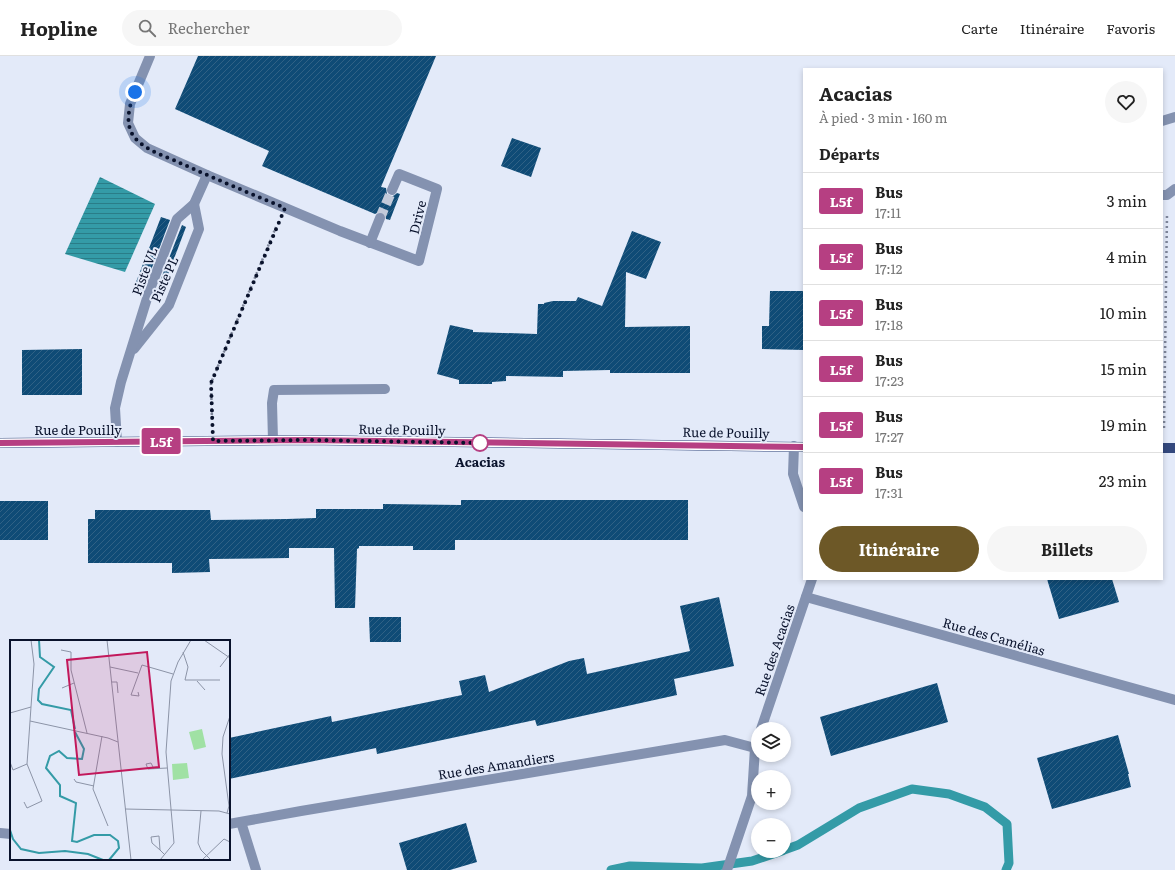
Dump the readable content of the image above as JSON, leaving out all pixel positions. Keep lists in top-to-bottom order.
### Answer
{
  "streets": {
    "main road": ["Rue de Pouilly"],
    "street": [
      "Drive",
      "Piste VL",
      "Piste PL",
      "Rue des Camélias",
      "Rue des Acacias",
      "Rue des Amandiers"
    ]
  },
  "crossings": [
    ["Piste VL", "Piste PL"],
    ["Piste VL", "Rue de Pouilly"],
    ["Rue des Camélias", "Rue des Acacias"]
  ],
  "places": ["Acacias"],
  "lines": ["bus line L5f"],
  "page": {
    "header": "Hopline",
    "search": "Rechercher",
    "nav": ["Carte", "Itinéraire", "Favoris"],
    "on_map": "L5f",
    "heading": [
      ["Acacias", "À pied · 3 min · 160 m"],
      "Départs"
    ],
    "list": [
      {
        "mark": "L5f",
        "name": "Bus",
        "note": "17:11",
        "value": "3 min"
      },
      {
        "mark": "L5f",
        "name": "Bus",
        "note": "17:12",
        "value": "4 min"
      },
      {
        "mark": "L5f",
        "name": "Bus",
        "note": "17:18",
        "value": "10 min"
      },
      {
        "mark": "L5f",
        "name": "Bus",
        "note": "17:23",
        "value": "15 min"
      },
      {
        "mark": "L5f",
        "name": "Bus",
        "note": "17:27",
        "value": "19 min"
      },
      {
        "mark": "L5f",
        "name": "Bus",
        "note": "17:31",
        "value": "23 min"
      }
    ],
    "buttons": ["Itinéraire", "Billets"],
    "map_buttons": ["+", "−"]
  }
}
